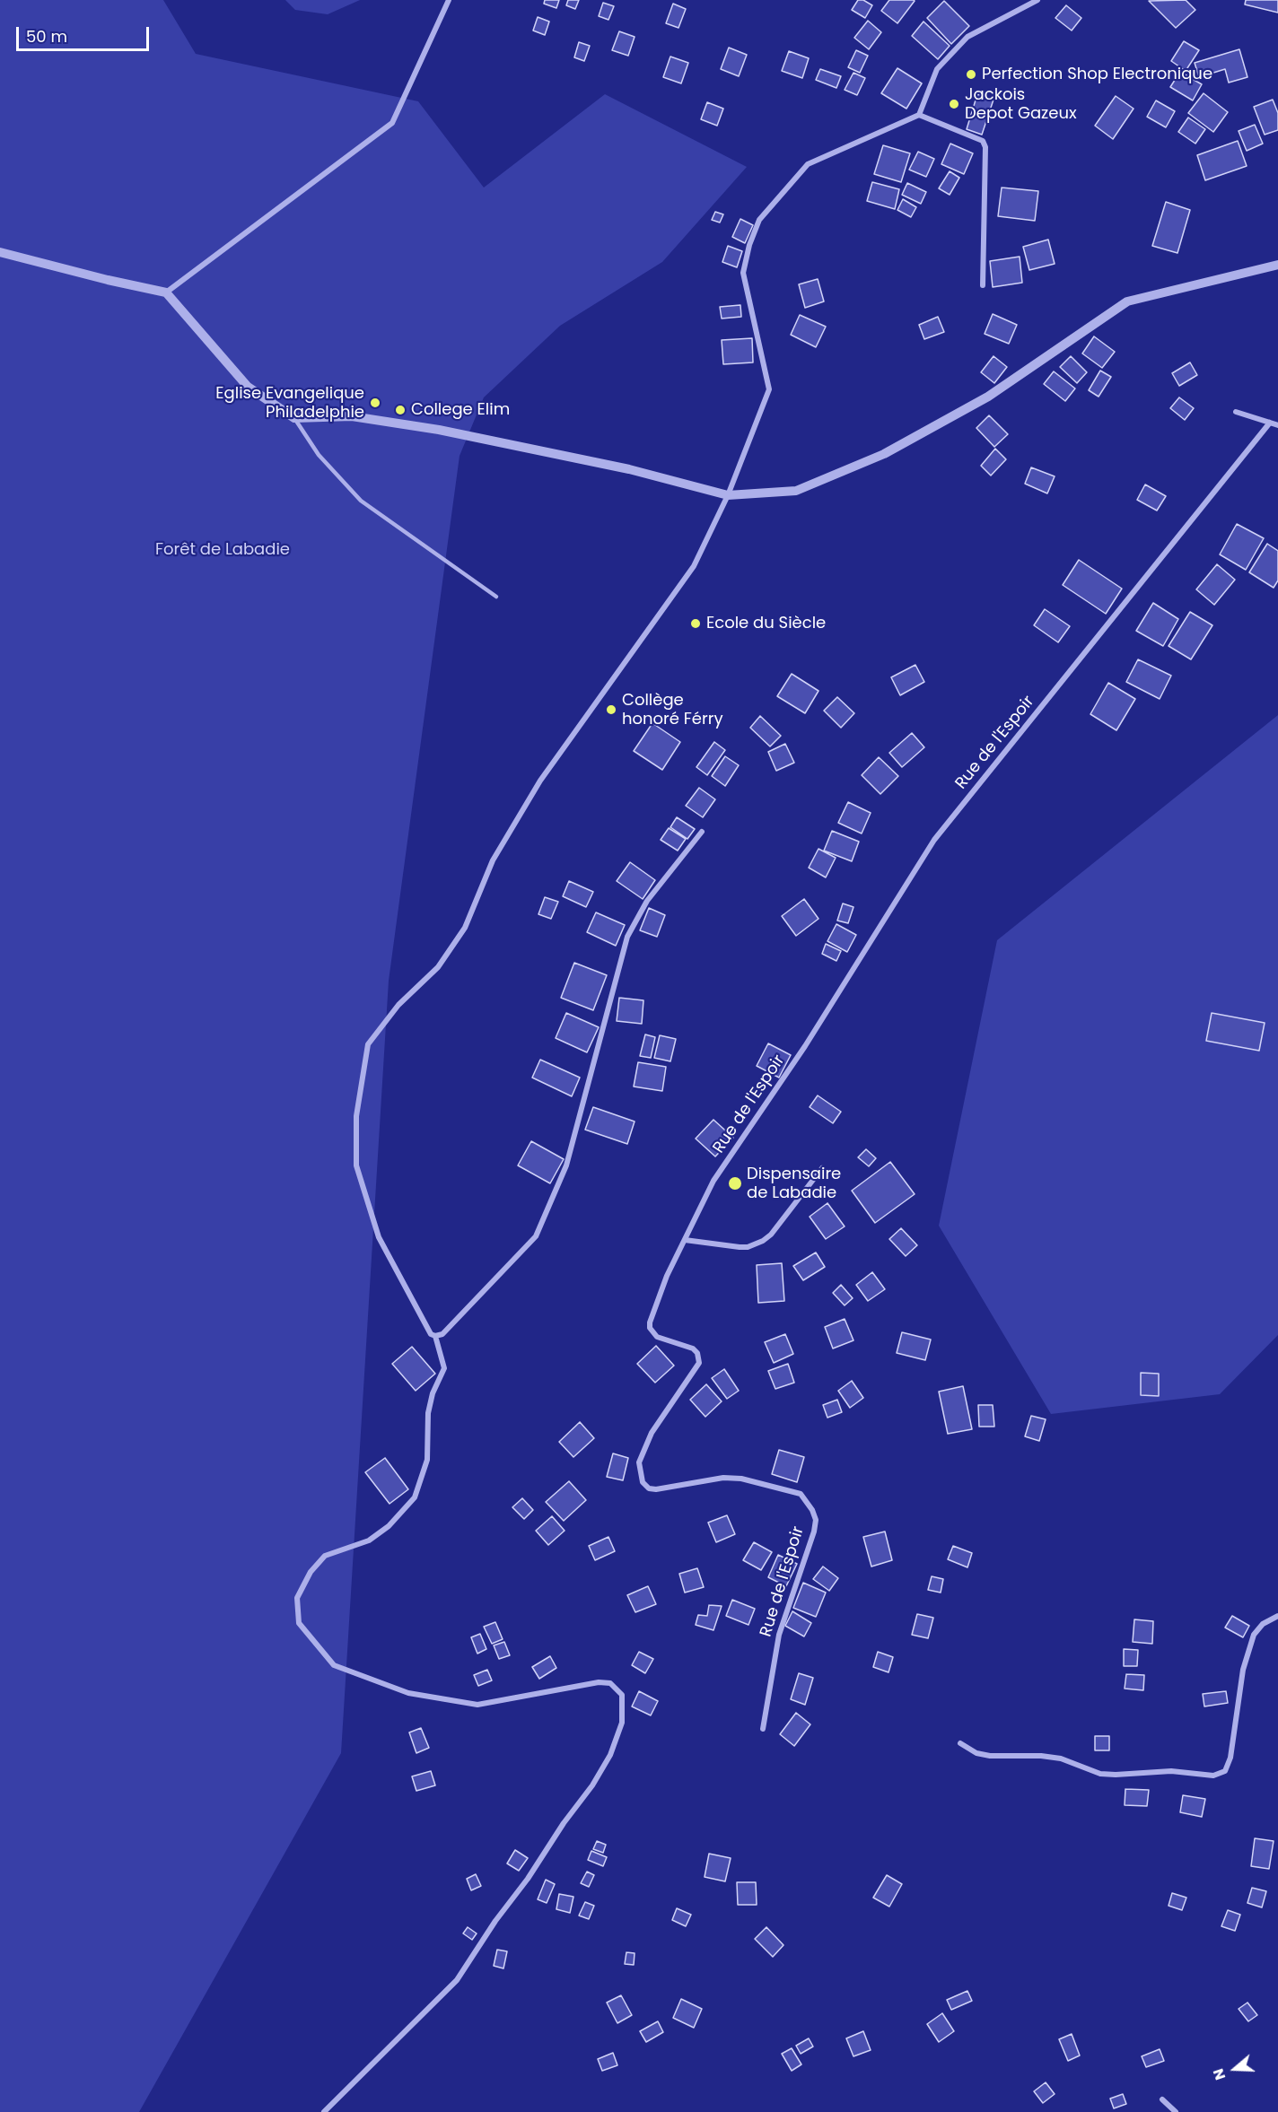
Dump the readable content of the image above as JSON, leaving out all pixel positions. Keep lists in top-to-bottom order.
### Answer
{
  "streets": {
    "street": ["Rue de l'Espoir"]
  },
  "parks": ["Forêt de Labadie"],
  "places": [
    "Perfection Shop Electronique",
    "Jackois Depot Gazeux",
    "Eglise Evangelique Philadelphie",
    "College Elim",
    "Ecole du Siècle",
    "Collège honoré Férry",
    "Dispensaire de Labadie"
  ],
  "scale_bar": "50 m",
  "north": "left"
}
